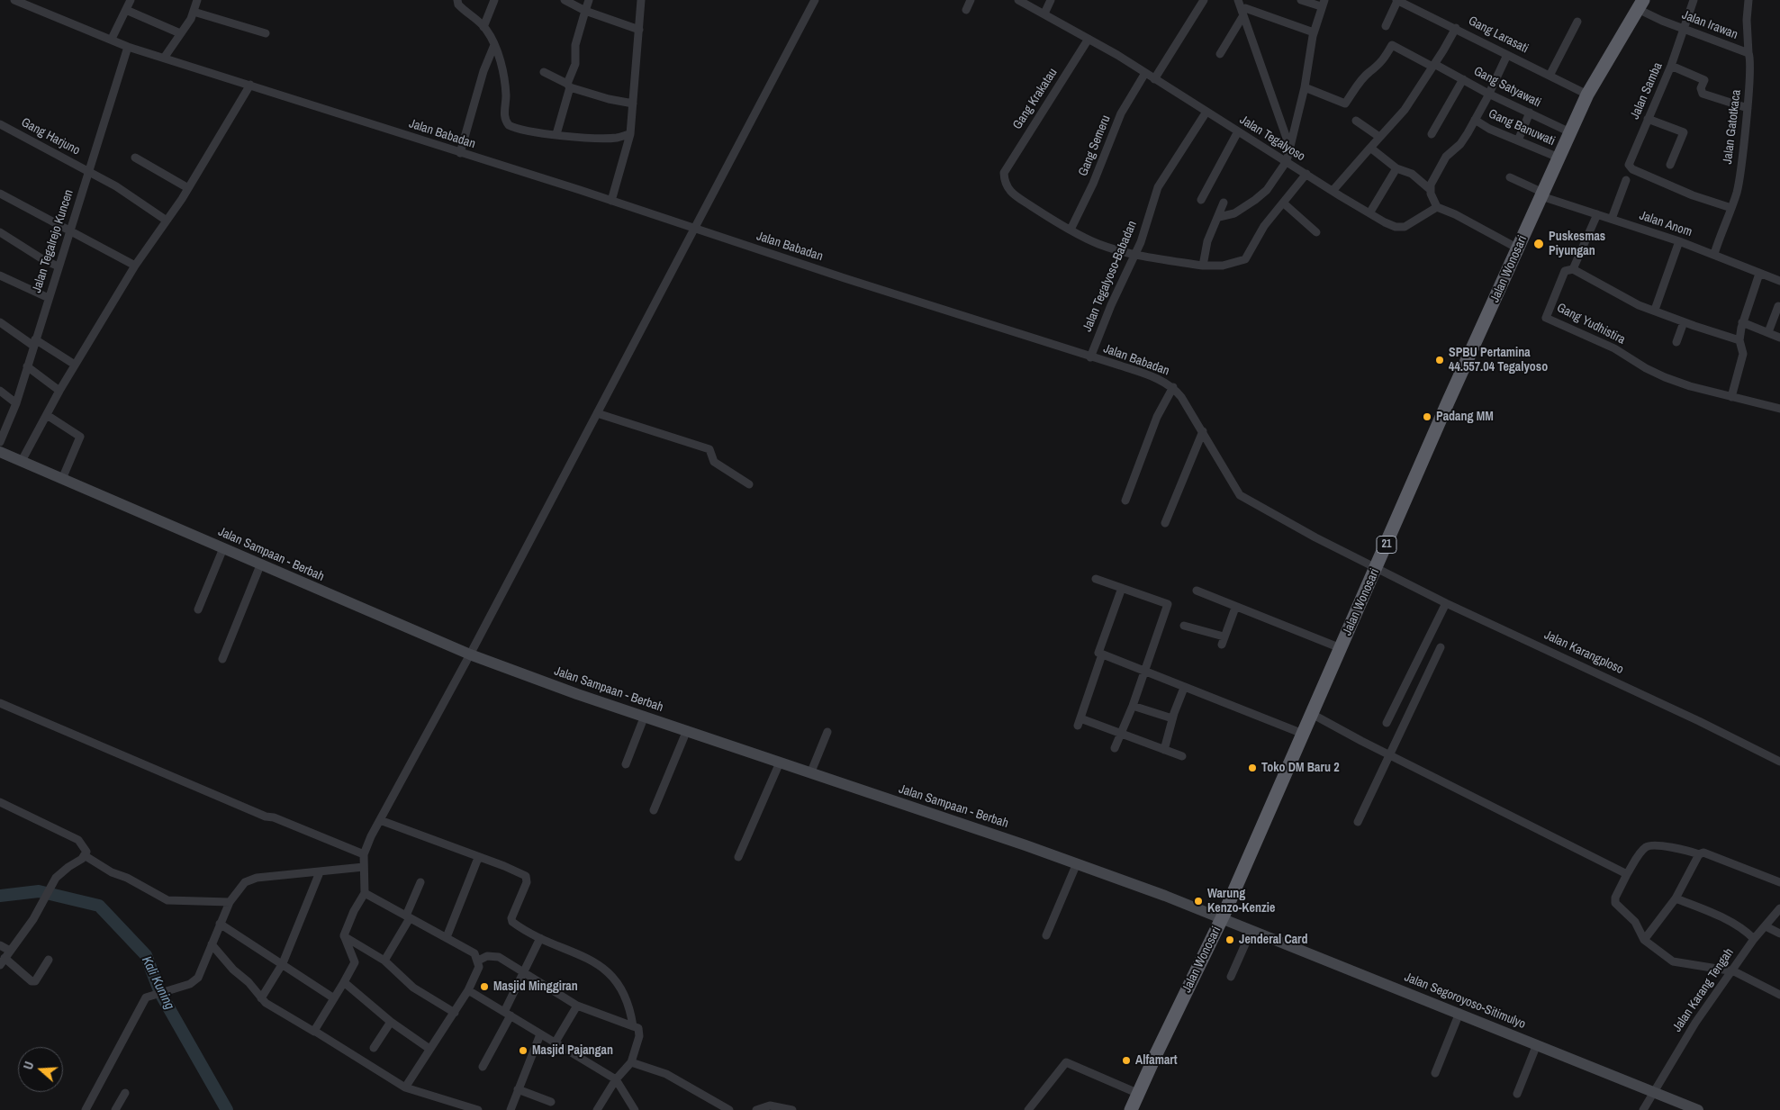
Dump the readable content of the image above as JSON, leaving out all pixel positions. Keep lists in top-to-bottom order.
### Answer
{
  "streets": {
    "highway": ["Jalan Wonosari", "21"],
    "main road": ["Jalan Sampaan - Berbah", "Jalan Segoroyoso-Sitimulyo"],
    "street": [
      "Jalan Irawan",
      "Gang Larasati",
      "Gang Satyawati",
      "Jalan Samba",
      "Gang Krakatau",
      "Jalan Gatotkaca",
      "Gang Banuwati",
      "Jalan Babadan",
      "Gang Harjuno",
      "Jalan Tegalyoso",
      "Gang Semeru",
      "Jalan Anom",
      "Jalan Tegalrejo Kuncen",
      "Jalan Tegalyoso-Babadan",
      "Gang Yudhistira",
      "Jalan Karangploso",
      "Jalan Karang Tengah"
    ]
  },
  "crossings": [
    ["Jalan Irawan", "Jalan Samba"],
    ["Jalan Irawan", "Jalan Gatotkaca"],
    ["Jalan Irawan", "Jalan Wonosari"],
    ["Gang Larasati", "Jalan Wonosari"],
    ["Gang Satyawati", "Jalan Wonosari"],
    ["Jalan Samba", "Jalan Gatotkaca"],
    ["Gang Krakatau", "Jalan Tegalyoso"],
    ["Gang Krakatau", "Gang Semeru"],
    ["Jalan Gatotkaca", "Jalan Anom"],
    ["Gang Banuwati", "Jalan Wonosari"],
    ["Jalan Babadan", "Jalan Tegalrejo Kuncen"],
    ["Jalan Babadan", "Jalan Wonosari"],
    ["Jalan Babadan", "Jalan Tegalyoso-Babadan"],
    ["Jalan Babadan", "Jalan Karangploso"],
    ["Gang Harjuno", "Jalan Tegalrejo Kuncen"],
    ["Jalan Tegalyoso", "Gang Semeru"],
    ["Jalan Tegalyoso", "Jalan Tegalyoso-Babadan"],
    ["Jalan Anom", "Jalan Wonosari"],
    ["Jalan Anom", "Gang Yudhistira"],
    ["Jalan Wonosari", "Jalan Sampaan - Berbah"],
    ["Jalan Wonosari", "Jalan Karangploso"],
    ["Jalan Wonosari", "Jalan Segoroyoso-Sitimulyo"],
    ["Jalan Sampaan - Berbah", "Jalan Segoroyoso-Sitimulyo"],
    ["Jalan Karang Tengah", "Jalan Segoroyoso-Sitimulyo"]
  ],
  "water": ["Kali Kuning"],
  "places": [
    "Puskesmas Piyungan",
    "SPBU Pertamina 44.557.04 Tegalyoso",
    "Padang MM",
    "Toko DM Baru 2",
    "Warung Kenzo-Kenzie",
    "Jenderal Card",
    "Masjid Minggiran",
    "Masjid Pajangan",
    "Alfamart"
  ],
  "north": "left"
}
